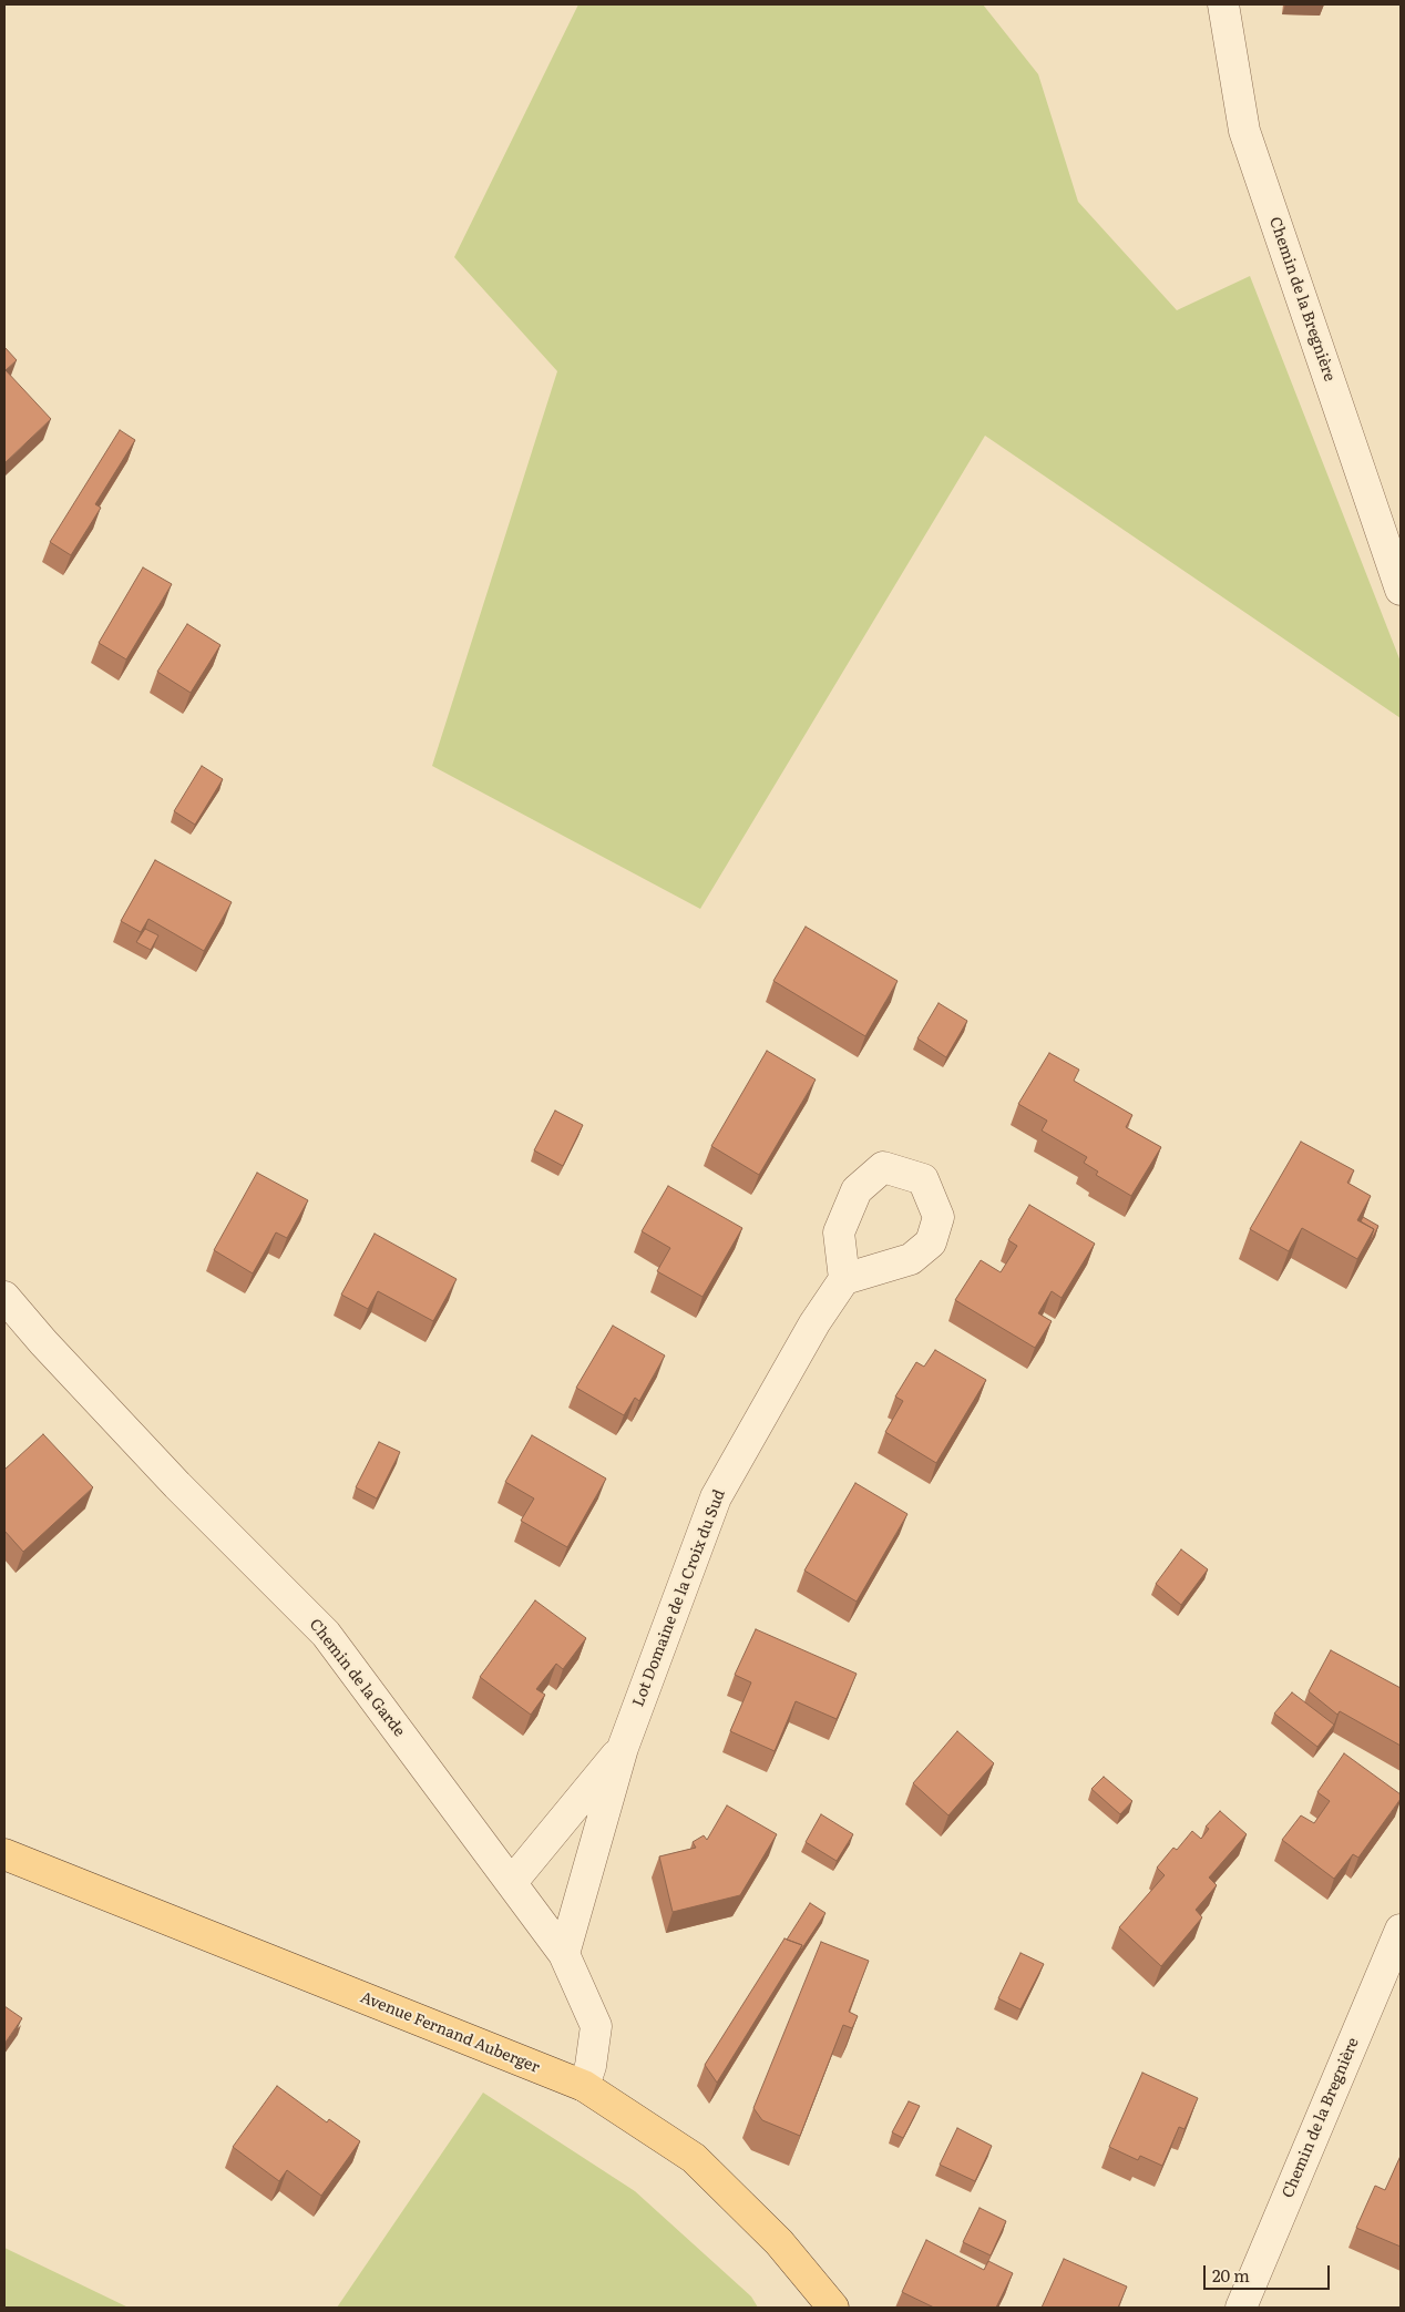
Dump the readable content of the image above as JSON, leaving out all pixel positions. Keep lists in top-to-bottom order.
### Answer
{
  "streets": {
    "main road": ["Avenue Fernand Auberger"],
    "street": ["Chemin de la Bregnière", "Lot Domaine de la Croix du Sud", "Chemin de la Garde"]
  },
  "crossings": [
    ["Lot Domaine de la Croix du Sud", "Chemin de la Garde"],
    ["Chemin de la Garde", "Avenue Fernand Auberger"]
  ],
  "scale_bar": "20 m"
}
